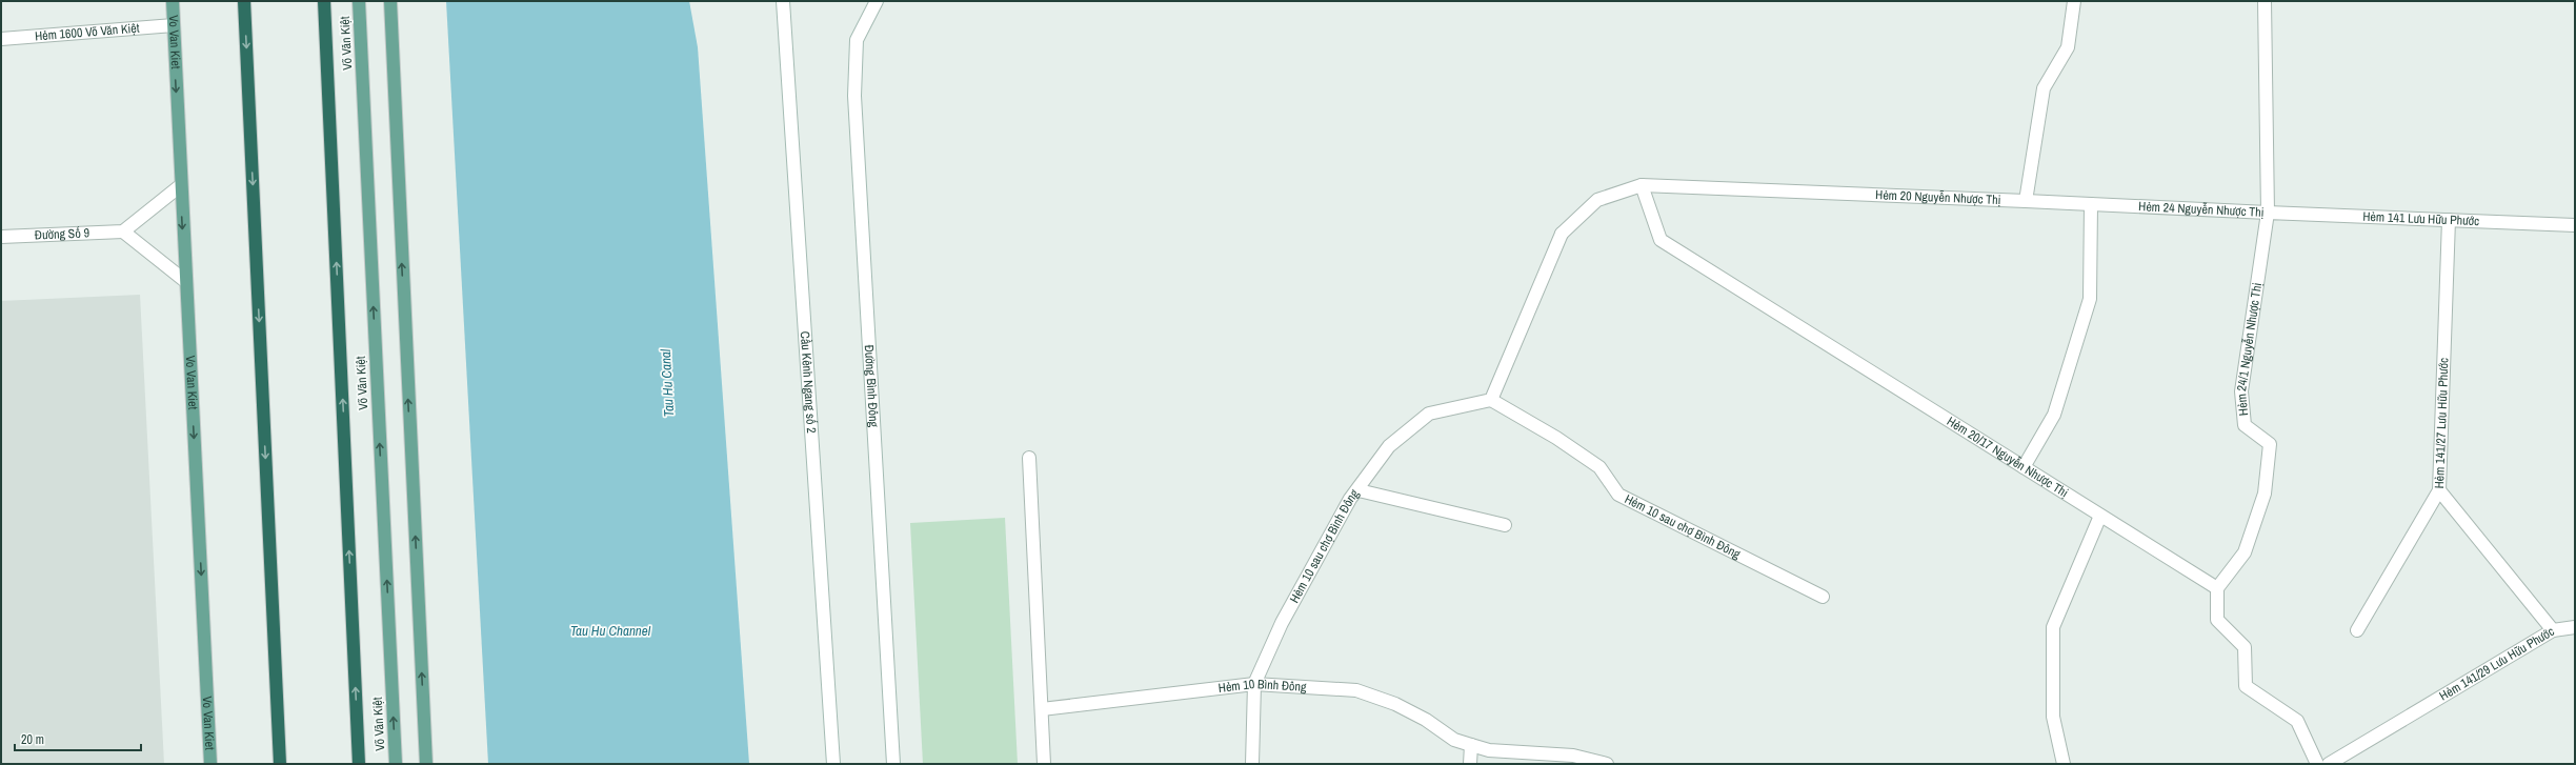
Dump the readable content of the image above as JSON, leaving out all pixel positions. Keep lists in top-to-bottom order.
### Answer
{
  "streets": {
    "highway": ["Võ Văn Kiệt"],
    "main road": ["Vo Van Kiet"],
    "street": [
      "Hẻm 1600 Võ Văn Kiệt",
      "Hẻm 20 Nguyễn Nhược Thị",
      "Hẻm 24 Nguyễn Nhược Thị",
      "Hẻm 141 Lưu Hữu Phước",
      "Đường Số 9",
      "Hẻm 24/1 Nguyễn Nhược Thị",
      "Cầu Kênh Ngang số 2",
      "Đường Bình Đông",
      "Hẻm 141/27 Lưu Hữu Phước",
      "Hẻm 20/17 Nguyễn Nhược Thị",
      "Hẻm 10 sau chợ Bình Đông",
      "Hẻm 141/29 Lưu Hữu Phước",
      "Hẻm 10 Bình Đông"
    ]
  },
  "crossings": [
    ["Hẻm 1600 Võ Văn Kiệt", "Vo Van Kiet"],
    ["Hẻm 20 Nguyễn Nhược Thị", "Hẻm 24 Nguyễn Nhược Thị"],
    ["Hẻm 20 Nguyễn Nhược Thị", "Hẻm 20/17 Nguyễn Nhược Thị"],
    ["Hẻm 24 Nguyễn Nhược Thị", "Hẻm 141 Lưu Hữu Phước"],
    ["Hẻm 24 Nguyễn Nhược Thị", "Hẻm 24/1 Nguyễn Nhược Thị"],
    ["Hẻm 141 Lưu Hữu Phước", "Hẻm 24/1 Nguyễn Nhược Thị"],
    ["Hẻm 141 Lưu Hữu Phước", "Hẻm 141/27 Lưu Hữu Phước"],
    ["Hẻm 24/1 Nguyễn Nhược Thị", "Hẻm 20/17 Nguyễn Nhược Thị"],
    ["Hẻm 141/27 Lưu Hữu Phước", "Hẻm 141/29 Lưu Hữu Phước"],
    ["Hẻm 10 sau chợ Bình Đông", "Hẻm 10 Bình Đông"]
  ],
  "one_way": ["Vo Van Kiet"],
  "water": ["Tau Hu Canal", "Tau Hu Channel"],
  "scale_bar": "20 m"
}
